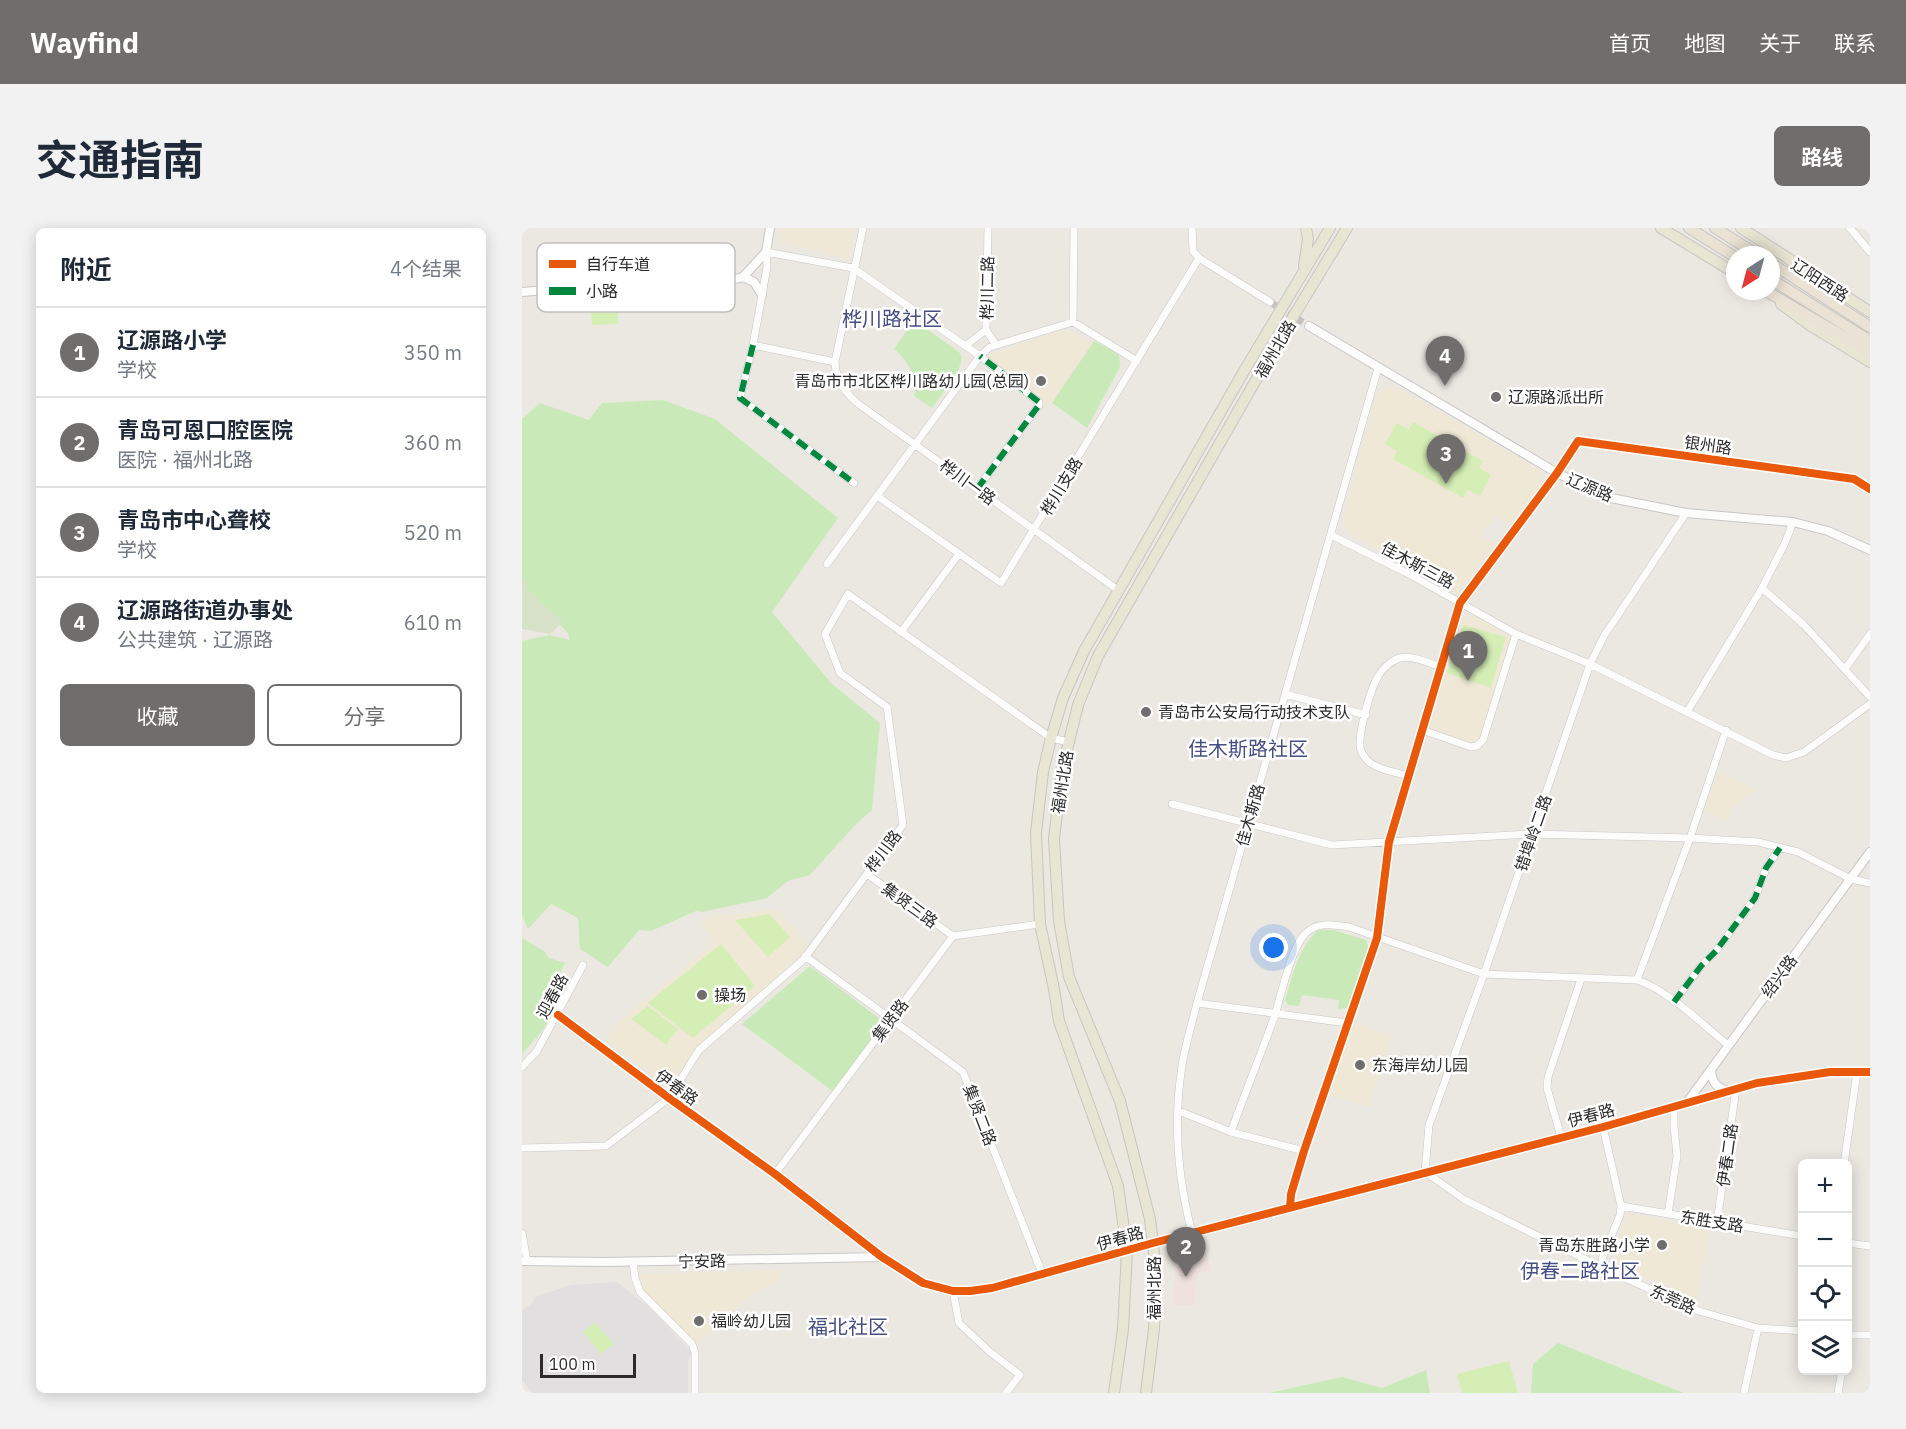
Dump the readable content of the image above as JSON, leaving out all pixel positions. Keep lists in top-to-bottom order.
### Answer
{
  "streets": {
    "highway": ["辽阳西路"],
    "main road": ["福州北路"],
    "street": [
      "桦川二路",
      "银州路",
      "桦川一路",
      "桦川支路",
      "辽源路",
      "佳木斯三路",
      "佳木斯路",
      "错埠岭二路",
      "桦川路",
      "集贤三路",
      "绍兴路",
      "迎春路",
      "集贤路",
      "伊春路",
      "集贤二路",
      "伊春二路",
      "东胜支路",
      "宁安路",
      "东莞路"
    ]
  },
  "crossings": [
    ["福州北路", "桦川一路"],
    ["福州北路", "桦川路"],
    ["福州北路", "伊春路"],
    ["银州路", "辽源路"],
    ["桦川一路", "桦川支路"],
    ["辽源路", "佳木斯路"],
    ["辽源路", "错埠岭二路"],
    ["佳木斯三路", "佳木斯路"],
    ["佳木斯三路", "错埠岭二路"],
    ["佳木斯路", "伊春路"],
    ["错埠岭二路", "伊春路"],
    ["错埠岭二路", "东莞路"],
    ["桦川路", "集贤三路"],
    ["桦川路", "伊春路"],
    ["桦川路", "集贤二路"],
    ["集贤三路", "集贤路"],
    ["绍兴路", "伊春路"],
    ["迎春路", "伊春路"],
    ["集贤路", "伊春路"],
    ["集贤路", "集贤二路"],
    ["伊春路", "集贤二路"],
    ["伊春路", "伊春二路"],
    ["伊春路", "宁安路"],
    ["伊春路", "东莞路"],
    ["伊春二路", "东胜支路"]
  ],
  "districts": [
    "桦川路社区",
    "佳木斯路社区",
    "伊春二路社区",
    "福北社区"
  ],
  "places": [
    "青岛市市北区桦川路幼儿园(总园)",
    "辽源路派出所",
    "青岛市公安局行动技术支队",
    "操场",
    "东海岸幼儿园",
    "青岛东胜路小学",
    "福岭幼儿园"
  ],
  "legend": ["自行车道", "小路"],
  "scale_bar": "100 m",
  "north": "bottom left",
  "page": {
    "header": "Wayfind",
    "nav": [
      "首页",
      "地图",
      "关于",
      "联系"
    ],
    "title": "交通指南",
    "buttons": [
      "路线",
      ["收藏", "分享"]
    ],
    "heading": ["附近", "4个结果"],
    "list": [
      {
        "mark": "1",
        "name": "辽源路小学",
        "note": "学校",
        "value": "350 m"
      },
      {
        "mark": "2",
        "name": "青岛可恩口腔医院",
        "note": "医院 · 福州北路",
        "value": "360 m"
      },
      {
        "mark": "3",
        "name": "青岛市中心聋校",
        "note": "学校",
        "value": "520 m"
      },
      {
        "mark": "4",
        "name": "辽源路街道办事处",
        "note": "公共建筑 · 辽源路",
        "value": "610 m"
      }
    ],
    "pins": [
      "4",
      "3",
      "1",
      "2"
    ],
    "map_buttons": ["+", "−"],
    "scale": "100 m"
  }
}
